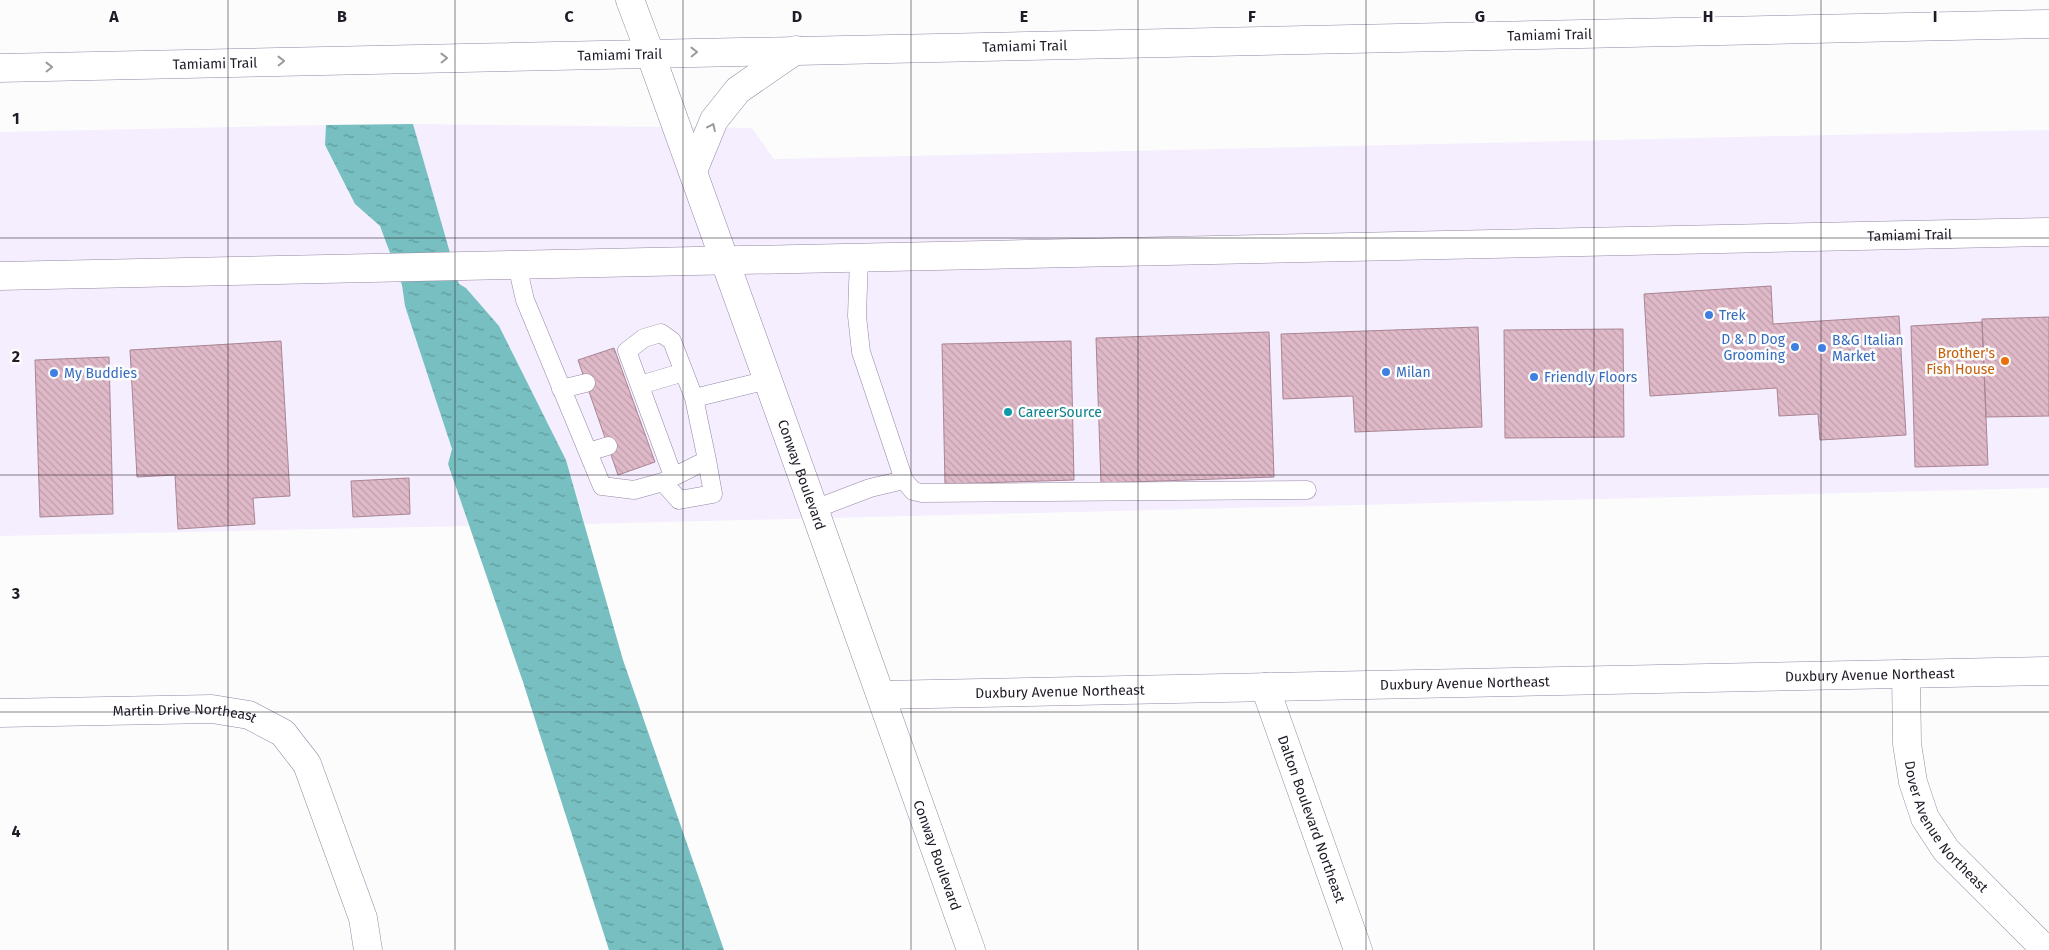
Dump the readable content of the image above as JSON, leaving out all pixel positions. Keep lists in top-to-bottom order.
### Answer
{
  "streets": {
    "street": [
      "Tamiami Trail",
      "Conway Boulevard",
      "Duxbury Avenue Northeast",
      "Martin Drive Northeast",
      "Dalton Boulevard Northeast",
      "Dover Avenue Northeast"
    ]
  },
  "crossings": [
    ["Tamiami Trail", "Conway Boulevard"],
    ["Conway Boulevard", "Duxbury Avenue Northeast"],
    ["Duxbury Avenue Northeast", "Dalton Boulevard Northeast"],
    ["Duxbury Avenue Northeast", "Dover Avenue Northeast"]
  ],
  "places": [
    "Trek",
    "D & D Dog Grooming",
    "B&G Italian Market",
    "Brother's Fish House",
    "Milan",
    "My Buddies",
    "Friendly Floors",
    "CareerSource"
  ],
  "grid": {
    "columns": [
      "A",
      "B",
      "C",
      "D",
      "E",
      "F",
      "G",
      "H",
      "I"
    ],
    "rows": [
      "1",
      "2",
      "3",
      "4"
    ]
  }
}
